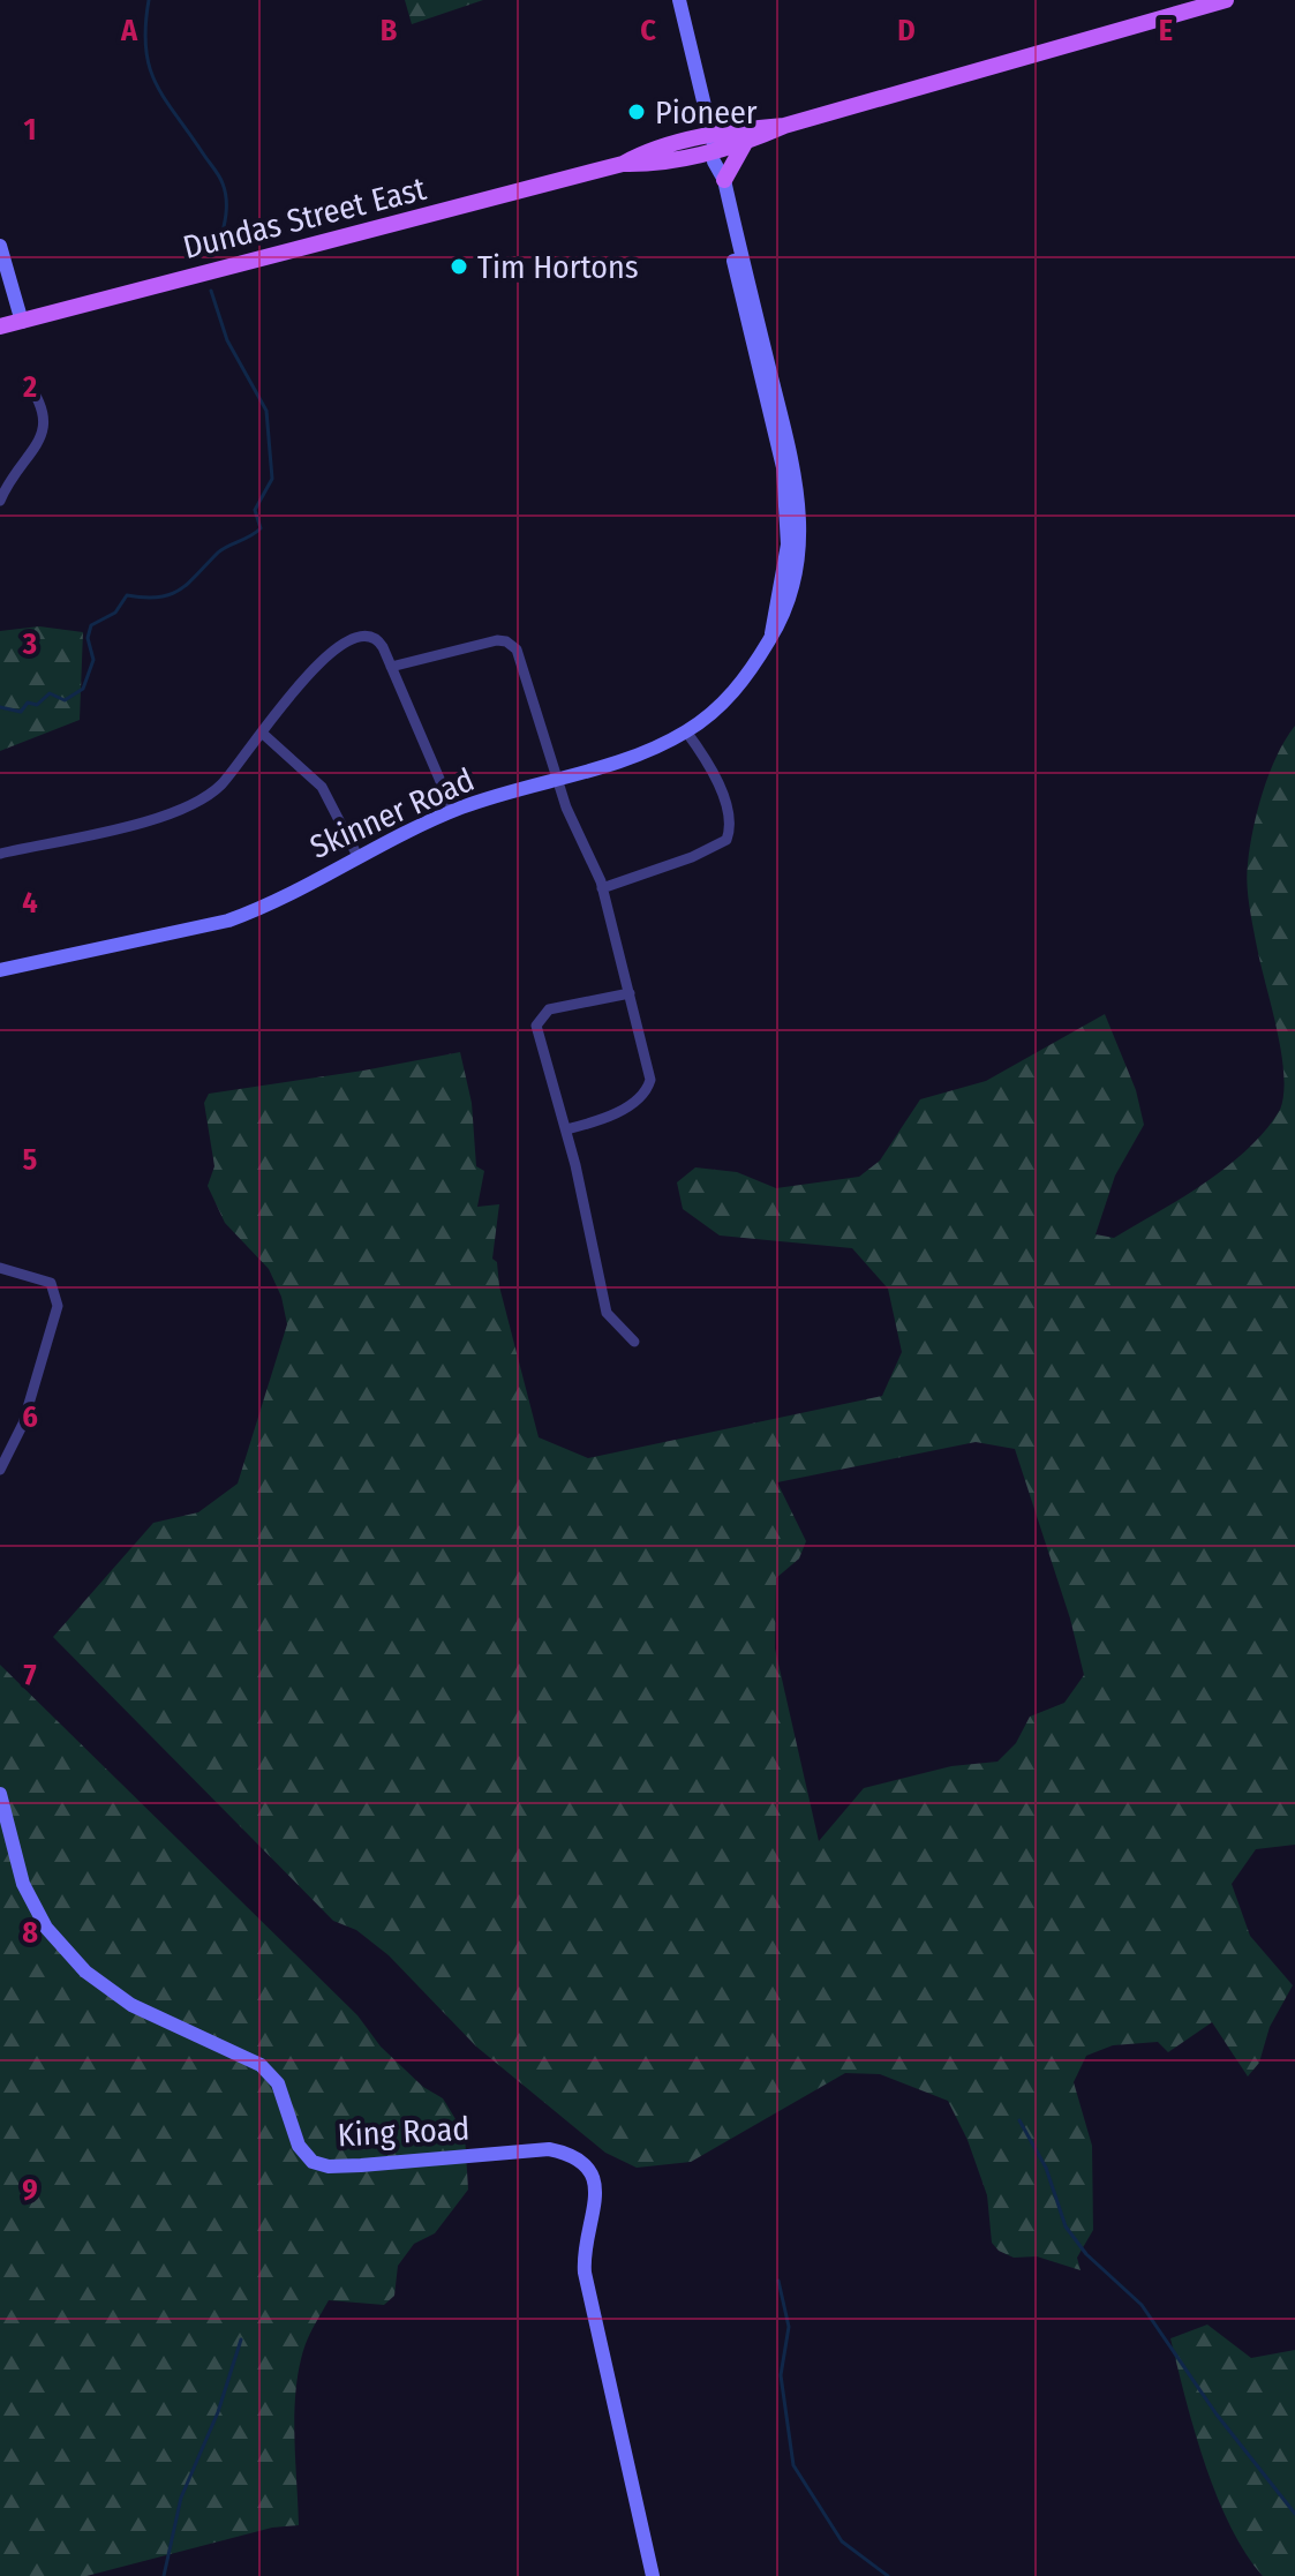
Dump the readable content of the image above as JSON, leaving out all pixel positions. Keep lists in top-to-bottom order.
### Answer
{
  "streets": {
    "main road": ["Dundas Street East"],
    "street": ["Skinner Road", "King Road"]
  },
  "crossings": [
    ["Dundas Street East", "Skinner Road"]
  ],
  "places": ["Pioneer", "Tim Hortons"],
  "grid": {
    "columns": [
      "A",
      "B",
      "C",
      "D",
      "E"
    ],
    "rows": [
      "1",
      "2",
      "3",
      "4",
      "5",
      "6",
      "7",
      "8",
      "9"
    ]
  }
}
